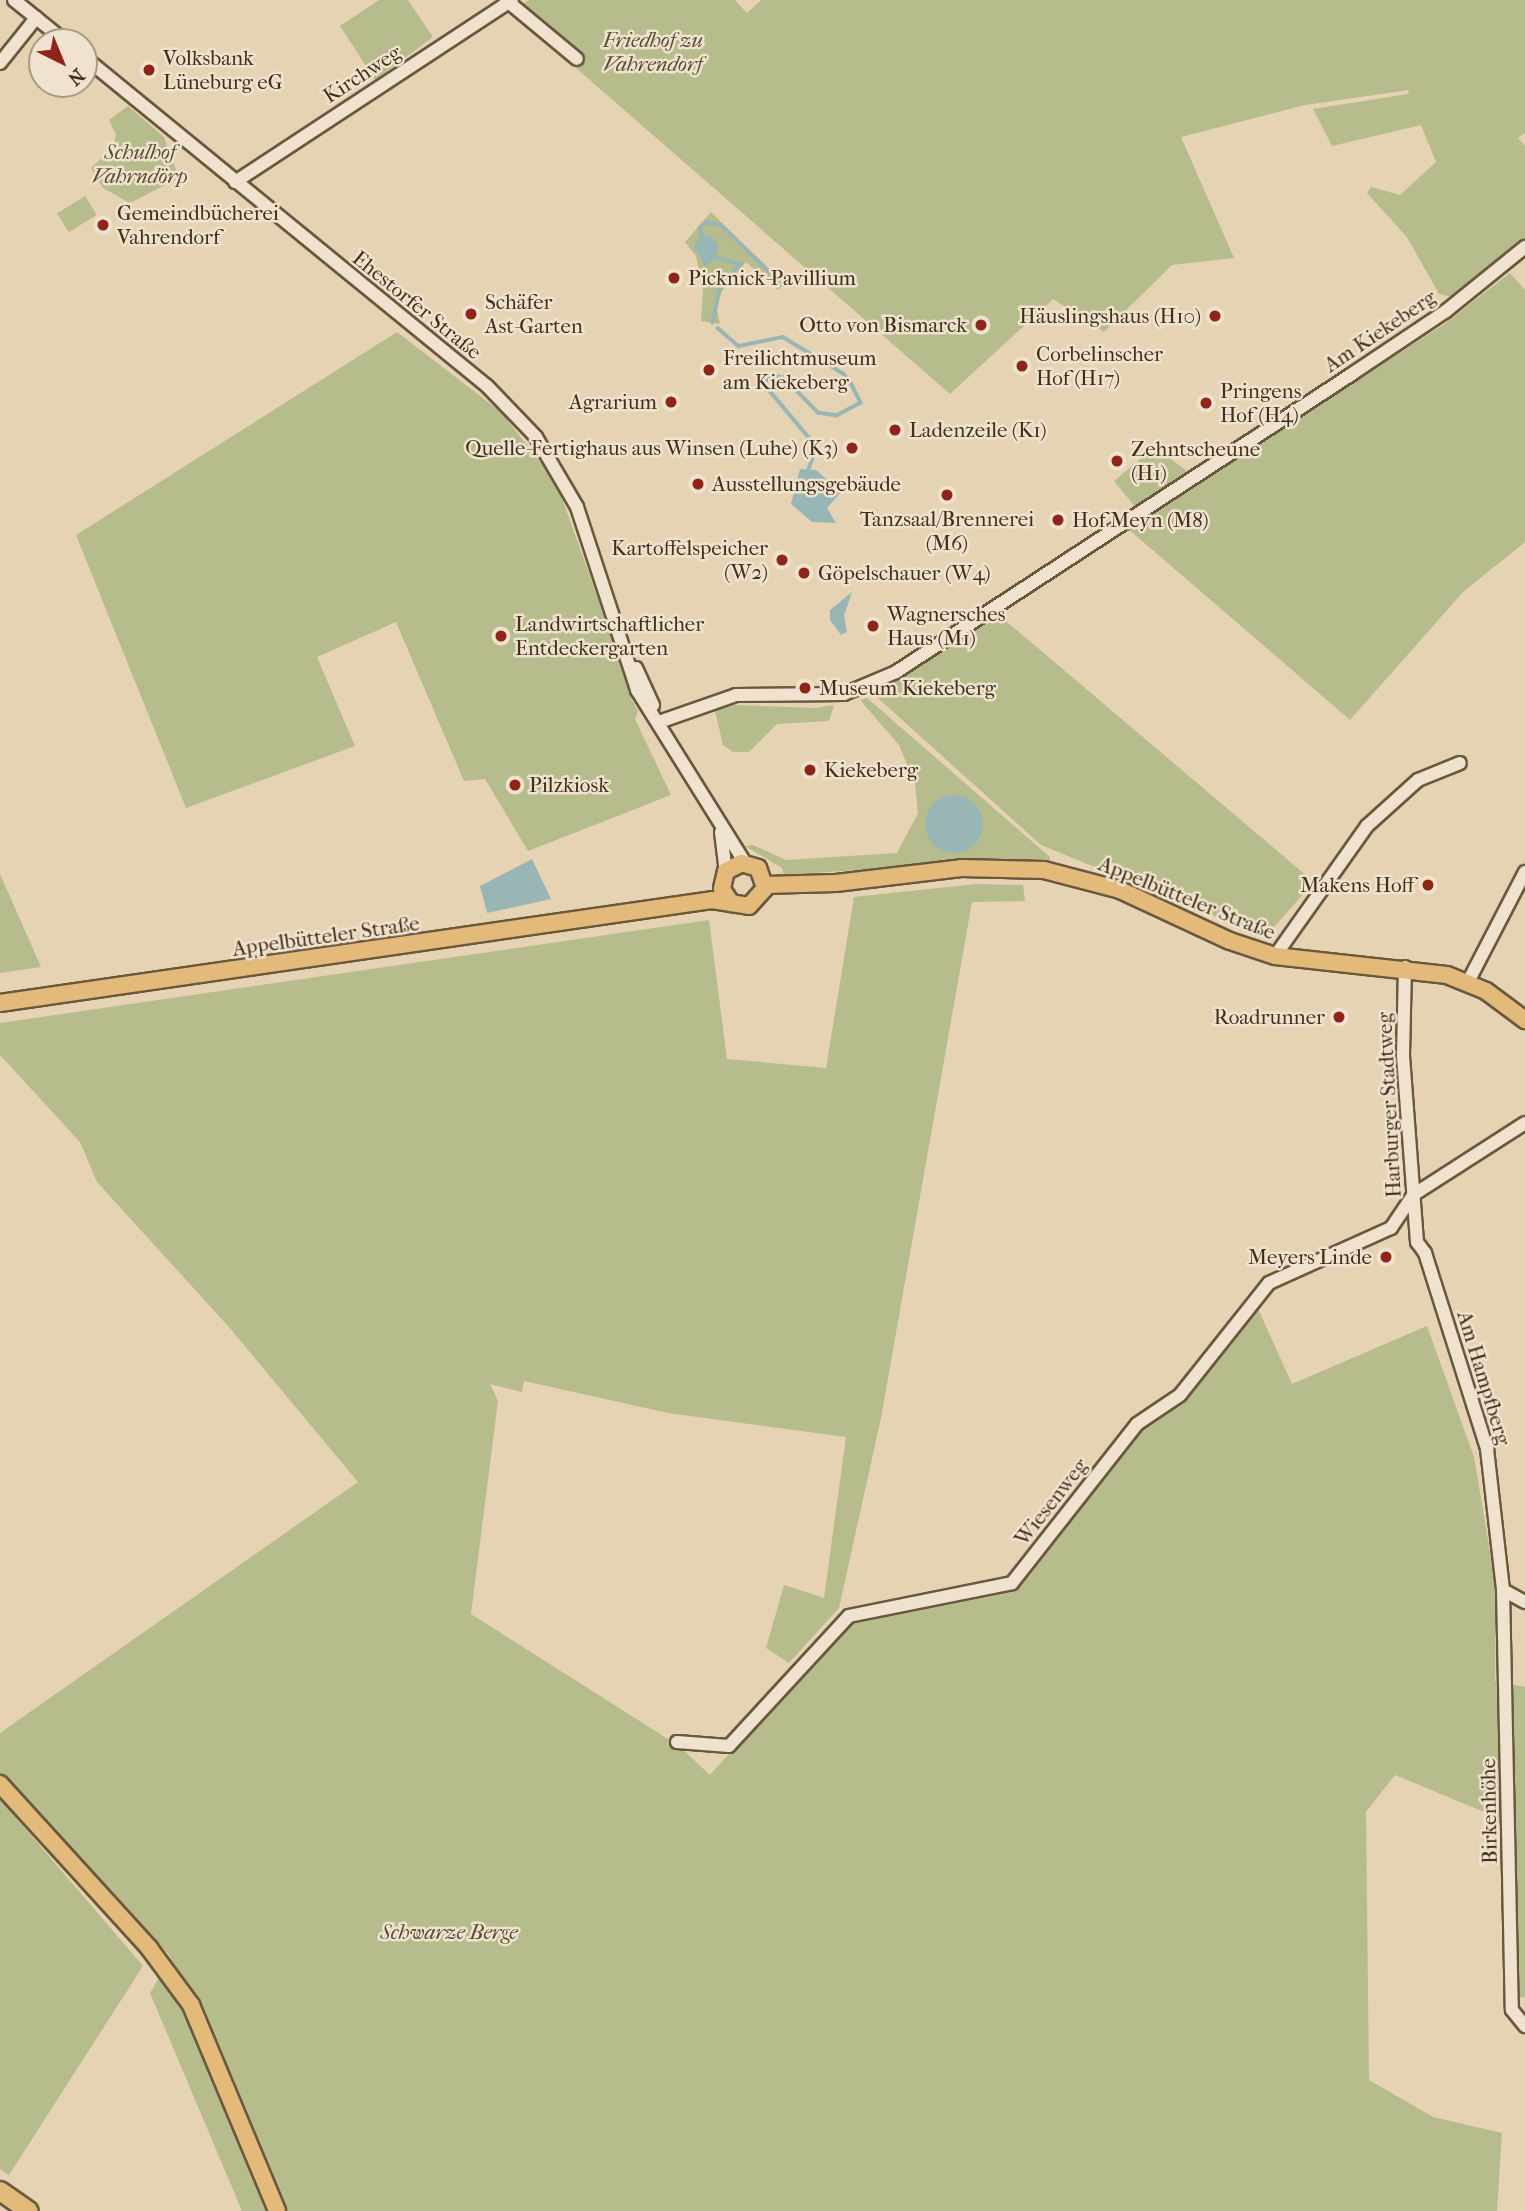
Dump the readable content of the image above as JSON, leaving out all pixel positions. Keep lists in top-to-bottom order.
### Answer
{
  "streets": {
    "main road": ["Appelbütteler Straße"],
    "street": [
      "Kirchweg",
      "Ehestorfer Straße",
      "Am Kiekeberg",
      "Harburger Stadtweg",
      "Am Hampfberg",
      "Wiesenweg",
      "Birkenhöhe"
    ]
  },
  "crossings": [
    ["Kirchweg", "Ehestorfer Straße"],
    ["Ehestorfer Straße", "Am Kiekeberg"],
    ["Ehestorfer Straße", "Appelbütteler Straße"],
    ["Appelbütteler Straße", "Harburger Stadtweg"],
    ["Harburger Stadtweg", "Am Hampfberg"],
    ["Harburger Stadtweg", "Wiesenweg"],
    ["Am Hampfberg", "Birkenhöhe"]
  ],
  "parks": ["Friedhof zu Vahrendorf", "Schulhof Vahrndörp", "Schwarze Berge"],
  "places": [
    "Volksbank Lüneburg eG",
    "Gemeindbücherei Vahrendorf",
    "Picknick-Pavillium",
    "Schäfer Ast-Garten",
    "Häuslingshaus (H10)",
    "Otto von Bismarck",
    "Corbelinscher Hof (H17)",
    "Freilichtmuseum am Kiekeberg",
    "Agrarium",
    "Pringens Hof (H4)",
    "Ladenzeile (K1)",
    "Quelle-Fertighaus aus Winsen (Luhe) (K3)",
    "Zehntscheune (H1)",
    "Ausstellungsgebäude",
    "Tanzsaal/Brennerei (M6)",
    "Hof Meyn (M8)",
    "Kartoffelspeicher (W2)",
    "Göpelschauer (W4)",
    "Wagnersches Haus (M1)",
    "Landwirtschaftlicher Entdeckergarten",
    "Museum Kiekeberg",
    "Kiekeberg",
    "Pilzkiosk",
    "Makens Hoff",
    "Roadrunner",
    "Meyers Linde"
  ],
  "north": "bottom right"
}
